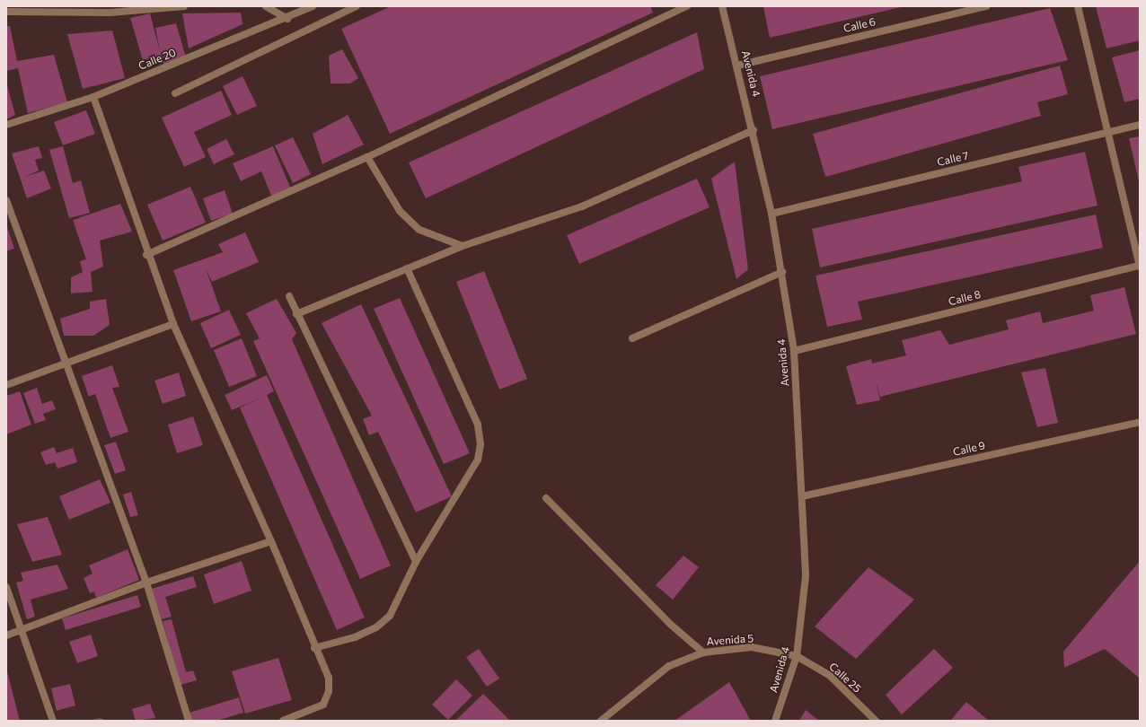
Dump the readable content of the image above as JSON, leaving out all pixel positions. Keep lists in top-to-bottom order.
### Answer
{
  "streets": {
    "street": [
      "Calle 6",
      "Calle 20",
      "Avenida 4",
      "Calle 7",
      "Calle 8",
      "Calle 9",
      "Avenida 5",
      "Calle 25"
    ]
  },
  "crossings": [
    ["Calle 6", "Avenida 4"],
    ["Avenida 4", "Calle 7"],
    ["Avenida 4", "Calle 8"],
    ["Avenida 4", "Calle 9"],
    ["Avenida 4", "Avenida 5"],
    ["Avenida 4", "Calle 25"],
    ["Avenida 5", "Calle 25"]
  ]
}
